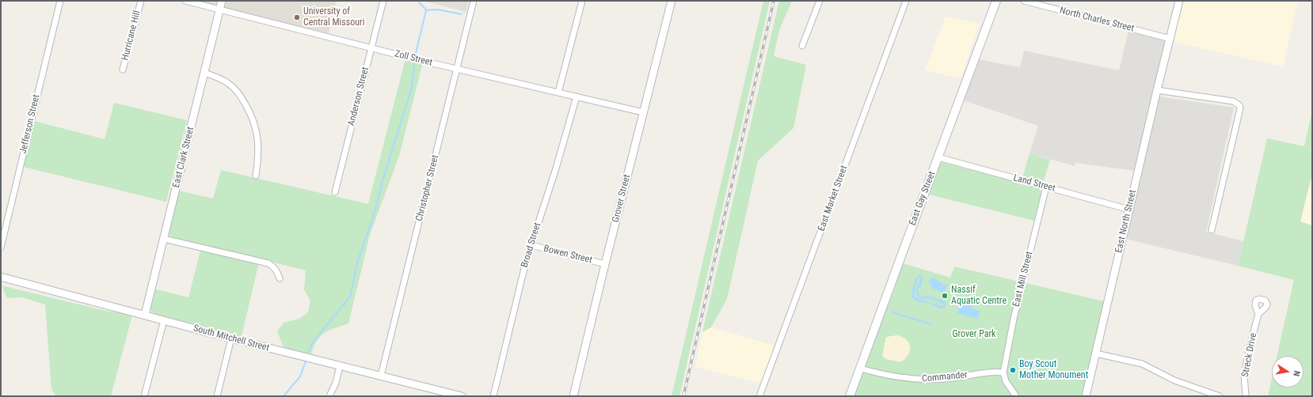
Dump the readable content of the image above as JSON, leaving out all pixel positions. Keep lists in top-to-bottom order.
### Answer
{
  "streets": {
    "main road": ["East Gay Street"],
    "street": [
      "North Charles Street",
      "Hurricane Hill",
      "Zoll Street",
      "Anderson Street",
      "Jefferson Street",
      "East Clark Street",
      "Land Street",
      "Christopher Street",
      "Grover Street",
      "East Market Street",
      "East North Street",
      "Broad Street",
      "Bowen Street",
      "East Mill Street",
      "South Mitchell Street",
      "Streck Drive",
      "Commander"
    ]
  },
  "crossings": [
    ["North Charles Street", "East North Street"],
    ["Zoll Street", "Anderson Street"],
    ["Zoll Street", "East Clark Street"],
    ["Zoll Street", "Christopher Street"],
    ["Zoll Street", "Grover Street"],
    ["Zoll Street", "Broad Street"],
    ["East Clark Street", "South Mitchell Street"],
    ["Land Street", "East Gay Street"],
    ["Land Street", "East North Street"],
    ["Land Street", "East Mill Street"],
    ["Christopher Street", "South Mitchell Street"],
    ["Grover Street", "Bowen Street"],
    ["East Gay Street", "Commander"],
    ["Broad Street", "Bowen Street"],
    ["East Mill Street", "Commander"]
  ],
  "parks": ["Grover Park"],
  "places": ["University of Central Missouri", "Nassif Aquatic Centre", "Boy Scout Mother Monument"],
  "north": "right"
}
